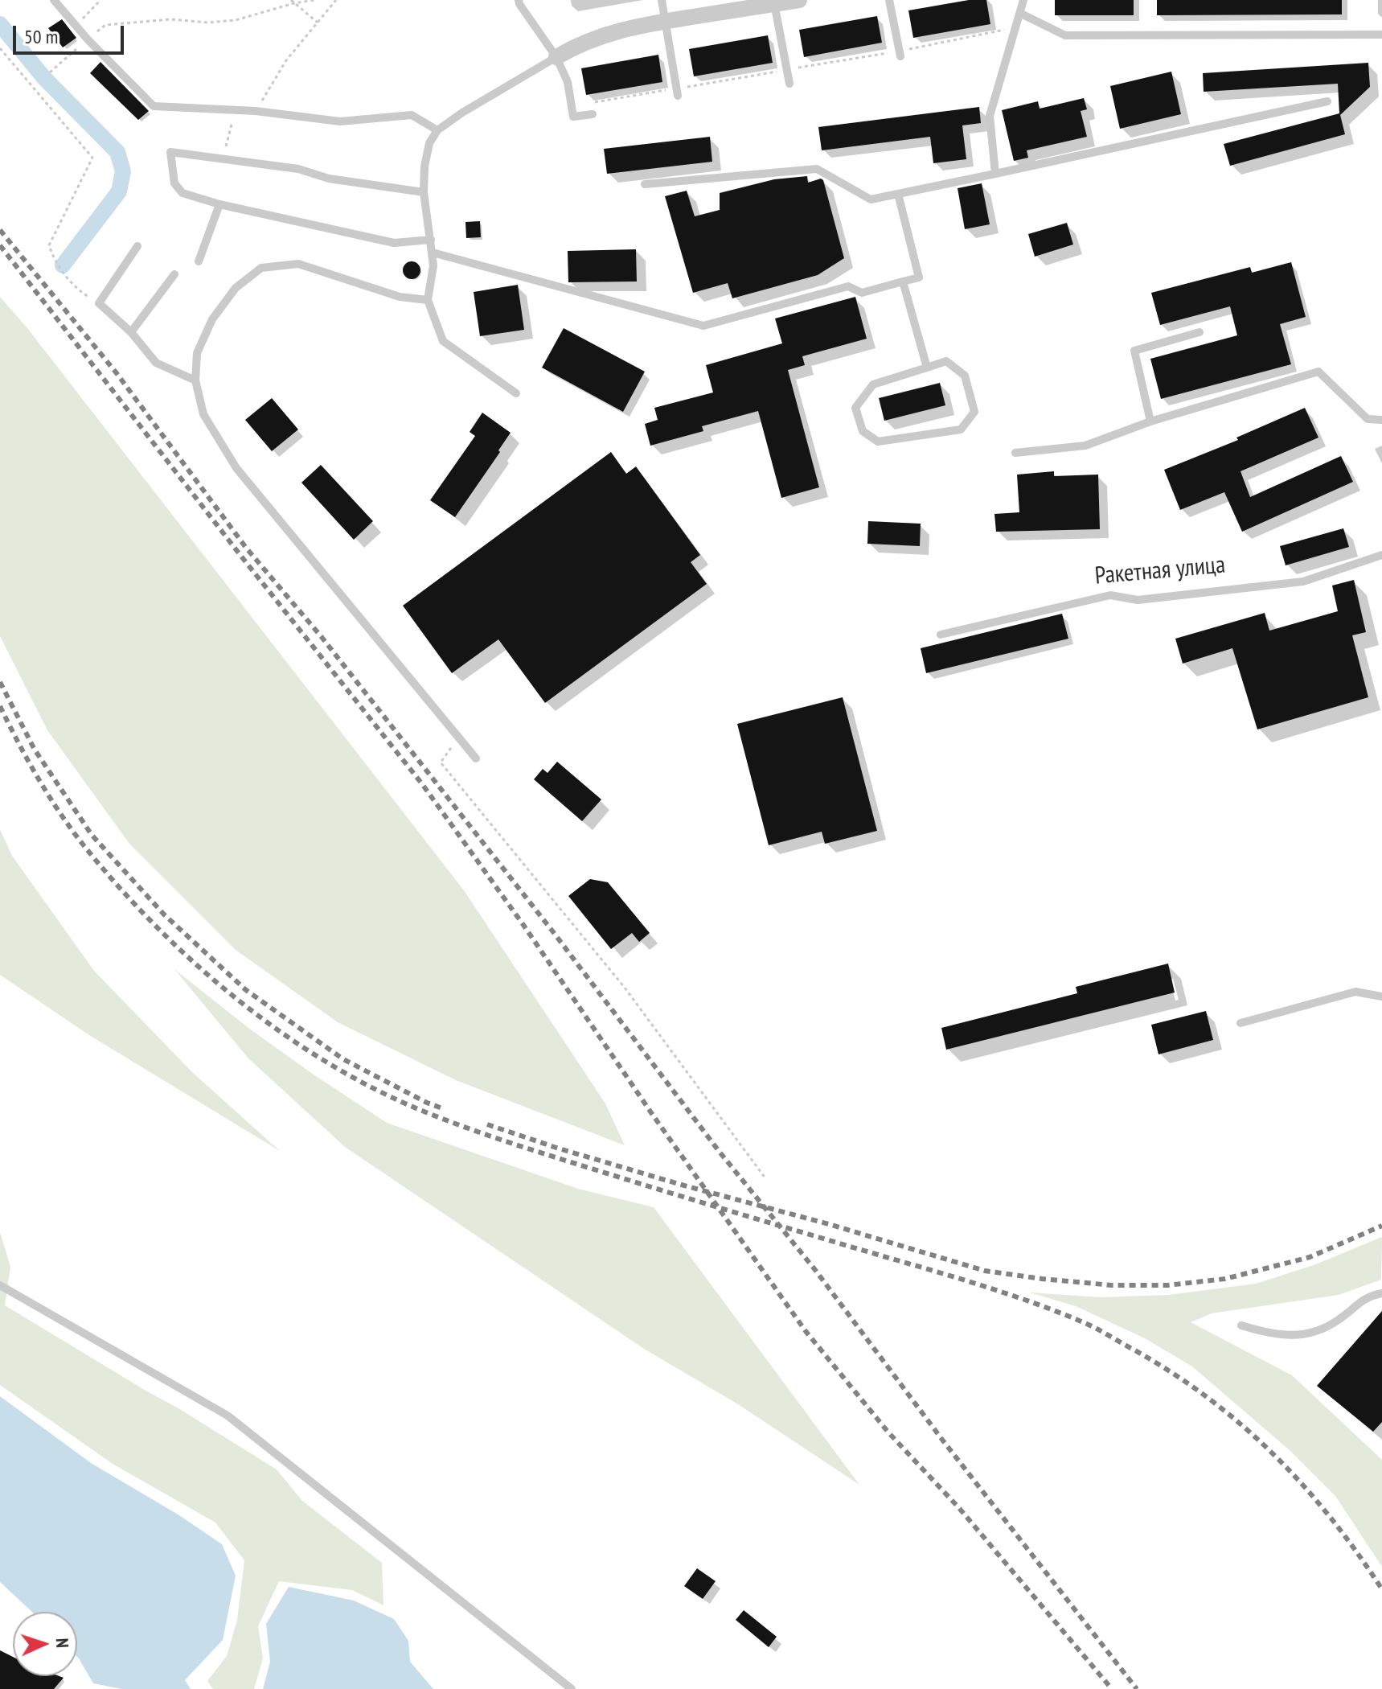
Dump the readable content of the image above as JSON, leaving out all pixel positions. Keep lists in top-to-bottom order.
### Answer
{
  "streets": {
    "lane": ["Ракетная улица"]
  },
  "scale_bar": "50 m",
  "north": "right"
}
